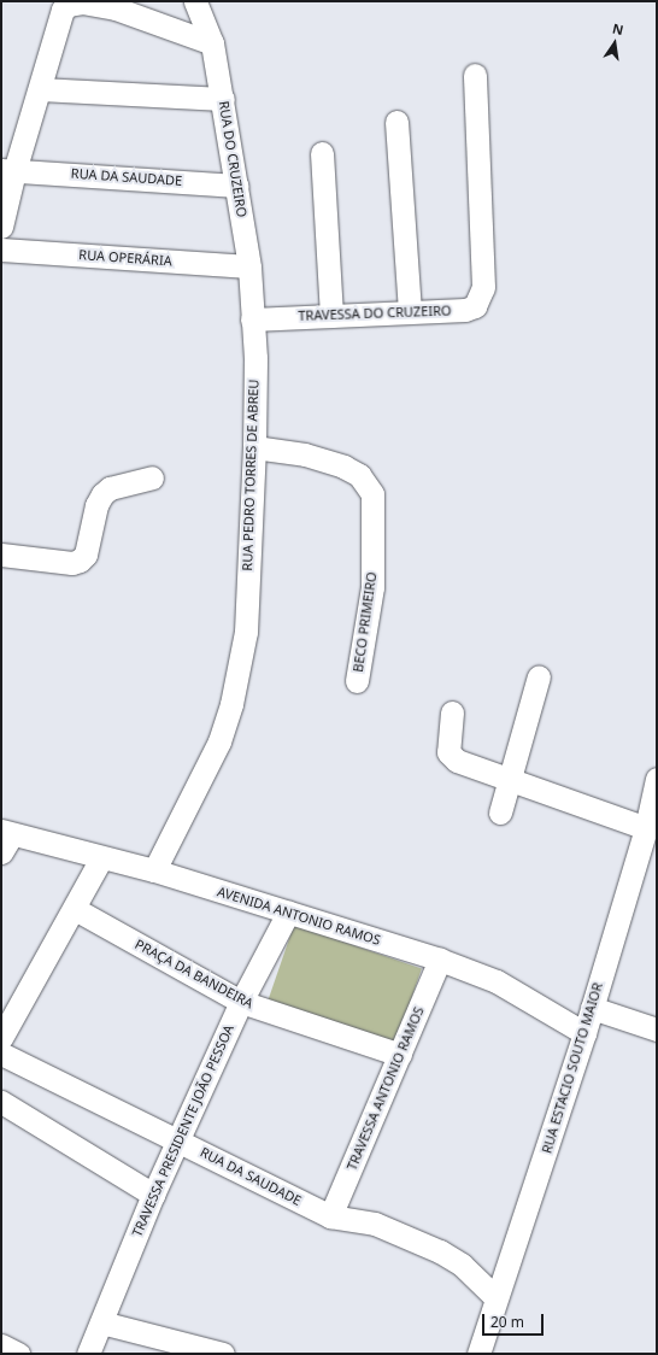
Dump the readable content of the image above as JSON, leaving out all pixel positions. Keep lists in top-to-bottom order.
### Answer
{
  "streets": {
    "street": [
      "RUA DO CRUZEIRO",
      "RUA DA SAUDADE",
      "RUA OPERÁRIA",
      "TRAVESSA DO CRUZEIRO",
      "RUA PEDRO TORRES DE ABREU",
      "BECO PRIMEIRO",
      "AVENIDA ANTONIO RAMOS",
      "PRAÇA DA BANDEIRA",
      "RUA ESTACIO SOUTO MAIOR",
      "TRAVESSA ANTONIO RAMOS",
      "TRAVESSA PRESIDENTE JOÃO PESSOA"
    ]
  },
  "crossings": [
    ["RUA DO CRUZEIRO", "RUA DA SAUDADE"],
    ["RUA DO CRUZEIRO", "RUA OPERÁRIA"],
    ["RUA DO CRUZEIRO", "TRAVESSA DO CRUZEIRO"],
    ["RUA DO CRUZEIRO", "RUA PEDRO TORRES DE ABREU"],
    ["RUA DA SAUDADE", "RUA ESTACIO SOUTO MAIOR"],
    ["RUA DA SAUDADE", "TRAVESSA ANTONIO RAMOS"],
    ["RUA DA SAUDADE", "TRAVESSA PRESIDENTE JOÃO PESSOA"],
    ["TRAVESSA DO CRUZEIRO", "RUA PEDRO TORRES DE ABREU"],
    ["RUA PEDRO TORRES DE ABREU", "BECO PRIMEIRO"],
    ["RUA PEDRO TORRES DE ABREU", "AVENIDA ANTONIO RAMOS"],
    ["AVENIDA ANTONIO RAMOS", "RUA ESTACIO SOUTO MAIOR"],
    ["AVENIDA ANTONIO RAMOS", "TRAVESSA ANTONIO RAMOS"],
    ["AVENIDA ANTONIO RAMOS", "TRAVESSA PRESIDENTE JOÃO PESSOA"],
    ["PRAÇA DA BANDEIRA", "TRAVESSA ANTONIO RAMOS"],
    ["PRAÇA DA BANDEIRA", "TRAVESSA PRESIDENTE JOÃO PESSOA"]
  ],
  "scale_bar": "20 m",
  "north": "top"
}
